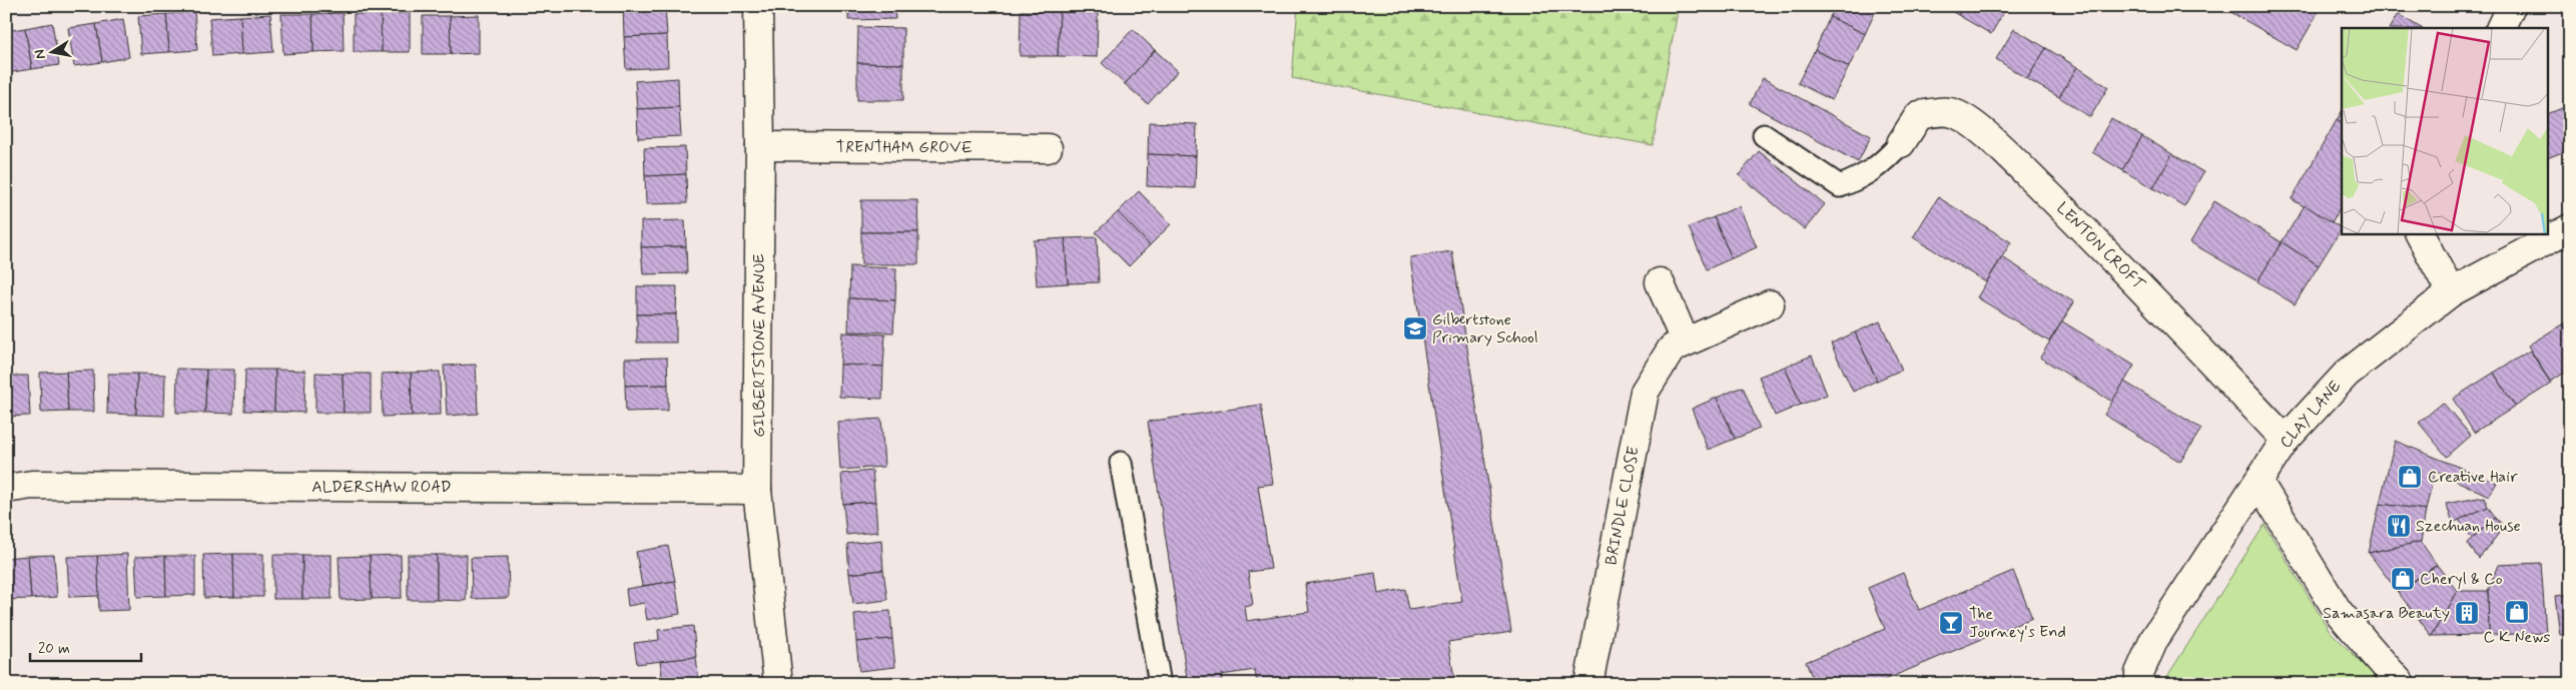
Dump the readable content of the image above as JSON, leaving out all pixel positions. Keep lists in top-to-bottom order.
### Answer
{
  "streets": {
    "street": [
      "TRENTHAM GROVE",
      "LENTON CROFT",
      "GILBERTSTONE AVENUE",
      "CLAY LANE",
      "ALDERSHAW ROAD",
      "BRINDLE CLOSE"
    ]
  },
  "crossings": [
    ["TRENTHAM GROVE", "GILBERTSTONE AVENUE"],
    ["LENTON CROFT", "CLAY LANE"],
    ["GILBERTSTONE AVENUE", "ALDERSHAW ROAD"]
  ],
  "places": {
    "school or university": ["Gilbertstone Primary School"],
    "shop": ["Creative Hair", "Cheryl & Co", "C K News"],
    "restaurant": ["Szechuan House"],
    "building": ["Samasara Beauty"],
    "bar": ["The Journey's End"]
  },
  "scale_bar": "20 m",
  "north": "left"
}
